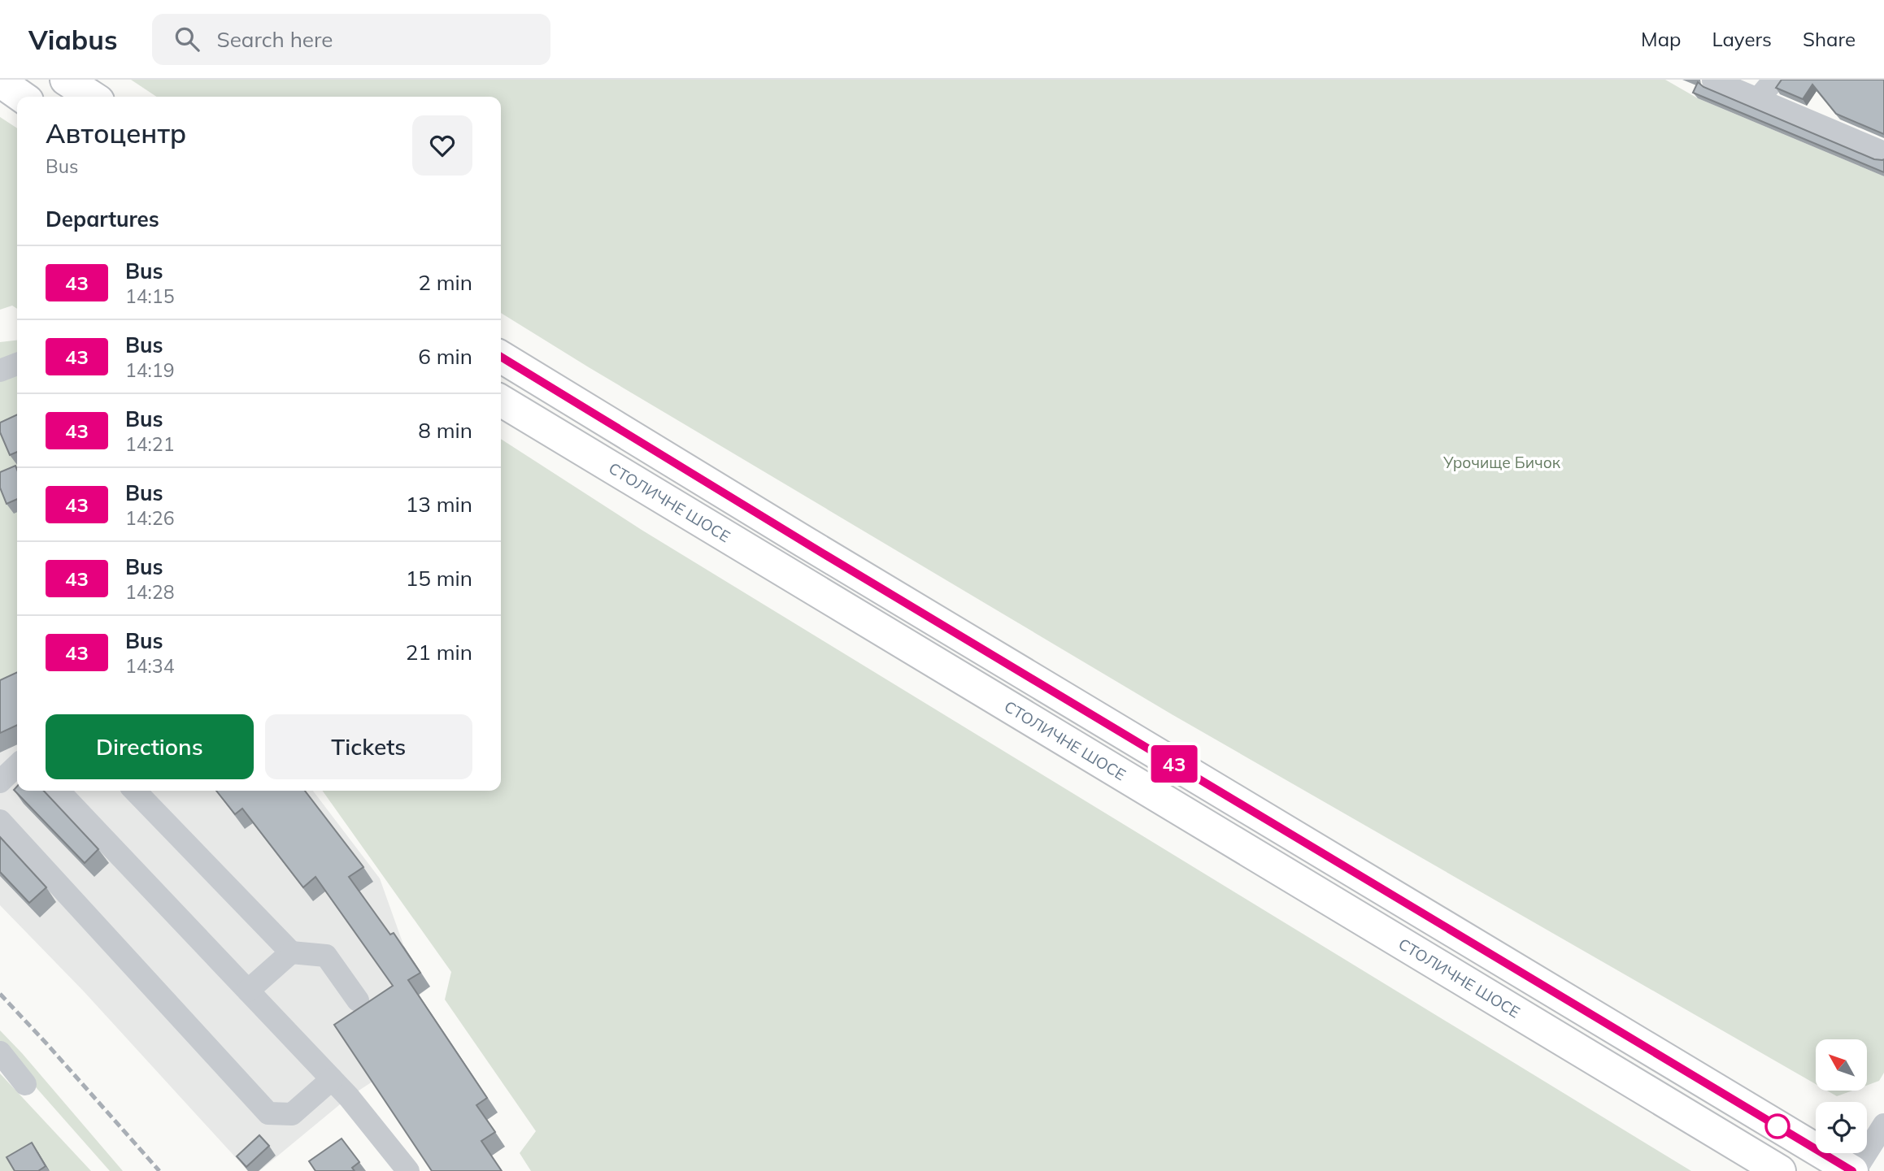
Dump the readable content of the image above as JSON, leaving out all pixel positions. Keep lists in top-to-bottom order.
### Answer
{
  "streets": {
    "highway": ["СТОЛИЧНЕ ШОСЕ"]
  },
  "parks": ["Урочище Бичок"],
  "lines": ["bus line 43"],
  "north": "top left",
  "page": {
    "header": "Viabus",
    "search": "Search here",
    "nav": ["Map", "Layers", "Share"],
    "on_map": "43",
    "heading": [
      ["Автоцентр", "Bus"],
      "Departures"
    ],
    "list": [
      {
        "mark": "43",
        "name": "Bus",
        "note": "14:15",
        "value": "2 min"
      },
      {
        "mark": "43",
        "name": "Bus",
        "note": "14:19",
        "value": "6 min"
      },
      {
        "mark": "43",
        "name": "Bus",
        "note": "14:21",
        "value": "8 min"
      },
      {
        "mark": "43",
        "name": "Bus",
        "note": "14:26",
        "value": "13 min"
      },
      {
        "mark": "43",
        "name": "Bus",
        "note": "14:28",
        "value": "15 min"
      },
      {
        "mark": "43",
        "name": "Bus",
        "note": "14:34",
        "value": "21 min"
      }
    ],
    "buttons": ["Directions", "Tickets"]
  }
}
